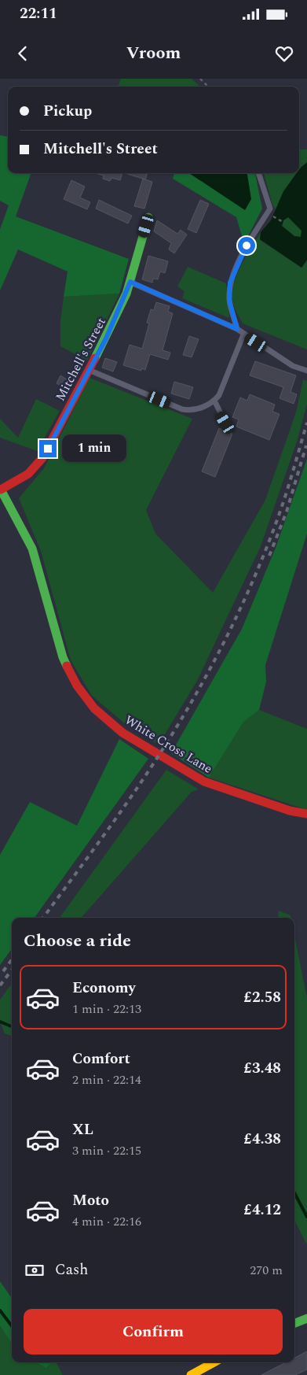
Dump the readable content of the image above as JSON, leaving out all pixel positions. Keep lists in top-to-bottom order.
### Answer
{
  "streets": {
    "street": ["Mitchell's Street", "White Cross Lane"]
  },
  "crossings": [
    ["Mitchell's Street", "White Cross Lane"]
  ],
  "page": {
    "status": "22:11",
    "header": "Vroom",
    "banner": ["Pickup", "Mitchell's Street"],
    "bubble": "1 min",
    "heading": "Choose a ride",
    "list": [
      {
        "name": "Economy",
        "note": "1 min · 22:13",
        "value": "£2.58"
      },
      {
        "name": "Comfort",
        "note": "2 min · 22:14",
        "value": "£3.48"
      },
      {
        "name": "XL",
        "note": "3 min · 22:15",
        "value": "£4.38"
      },
      {
        "name": "Moto",
        "note": "4 min · 22:16",
        "value": "£4.12"
      }
    ],
    "pay": ["Cash", "270 m"],
    "buttons": "Confirm"
  }
}
